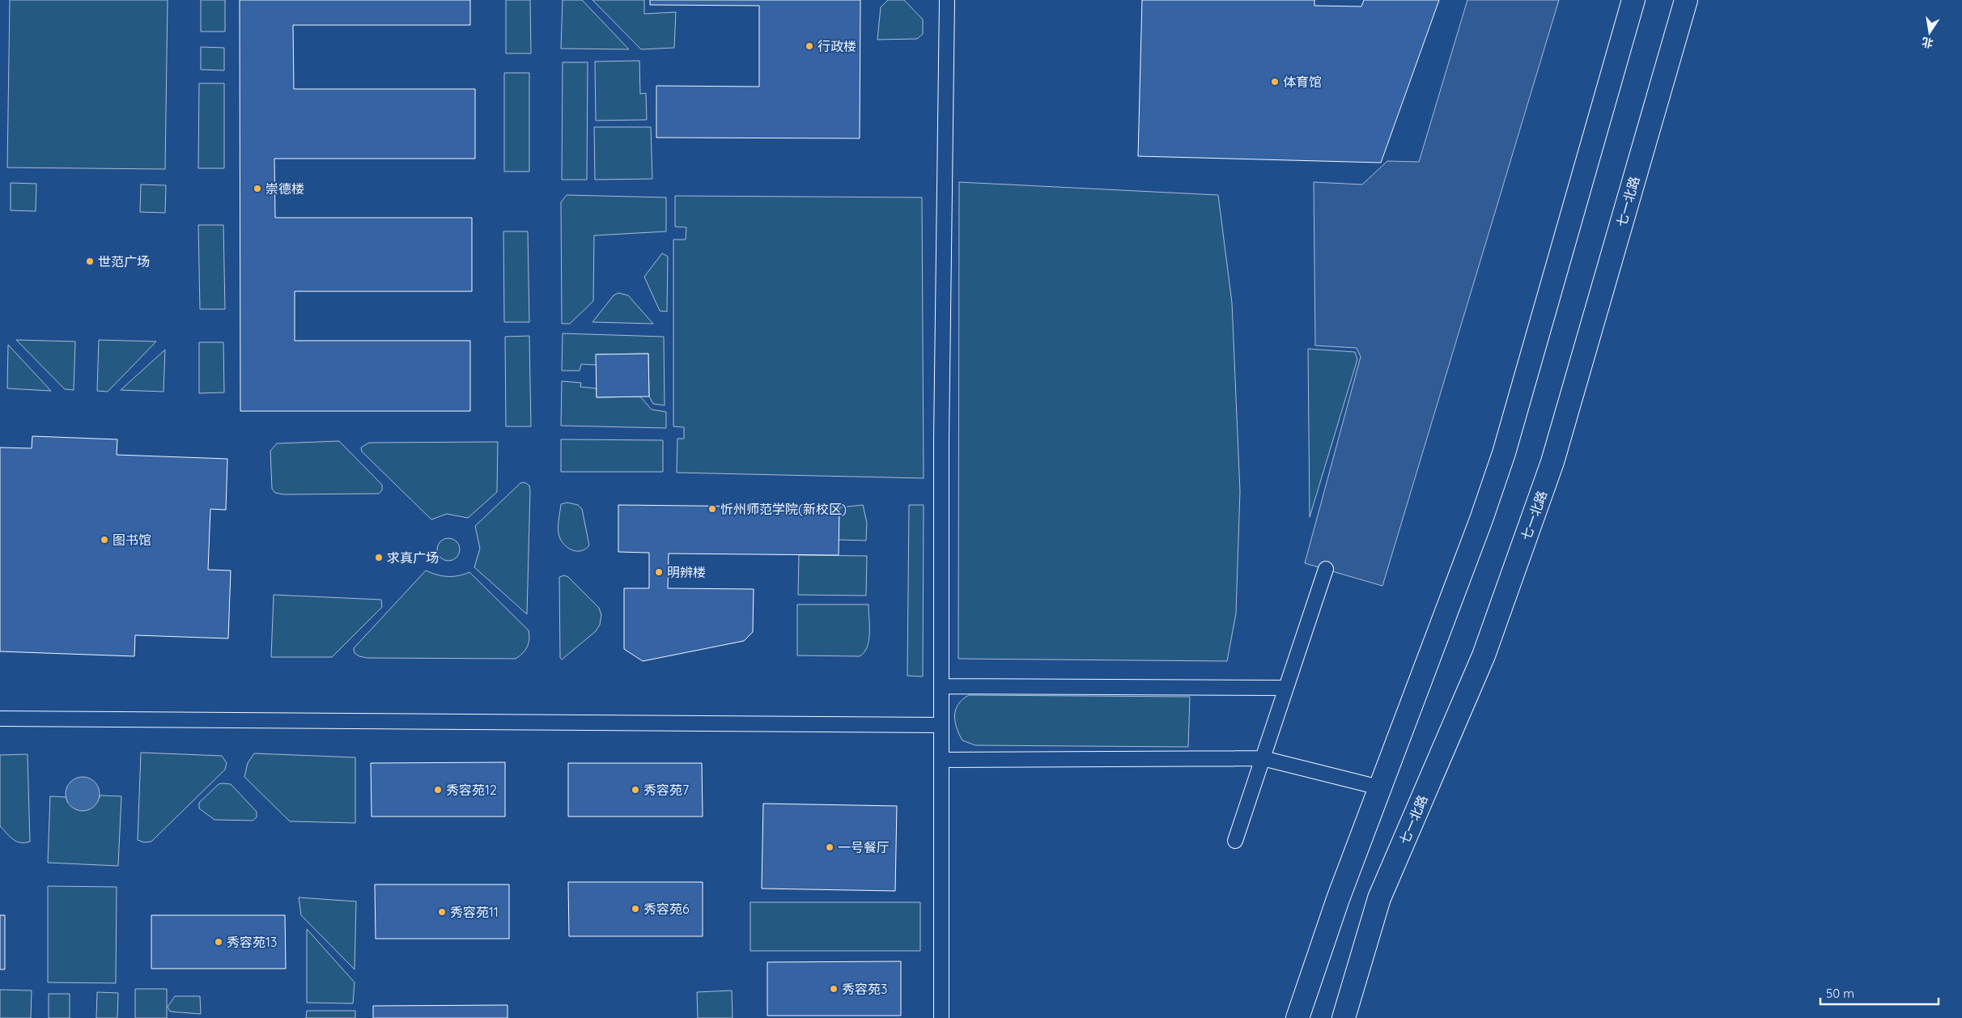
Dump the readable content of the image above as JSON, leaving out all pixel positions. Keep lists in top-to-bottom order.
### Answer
{
  "streets": {
    "main road": ["七一北路"]
  },
  "places": [
    "行政楼",
    "体育馆",
    "崇德楼",
    "世范广场",
    "忻州师范学院(新校区)",
    "图书馆",
    "求真广场",
    "明辨楼",
    "秀容苑12",
    "秀容苑7",
    "一号餐厅",
    "秀容苑6",
    "秀容苑11",
    "秀容苑13",
    "秀容苑3"
  ],
  "scale_bar": "50 m",
  "north": "bottom"
}
